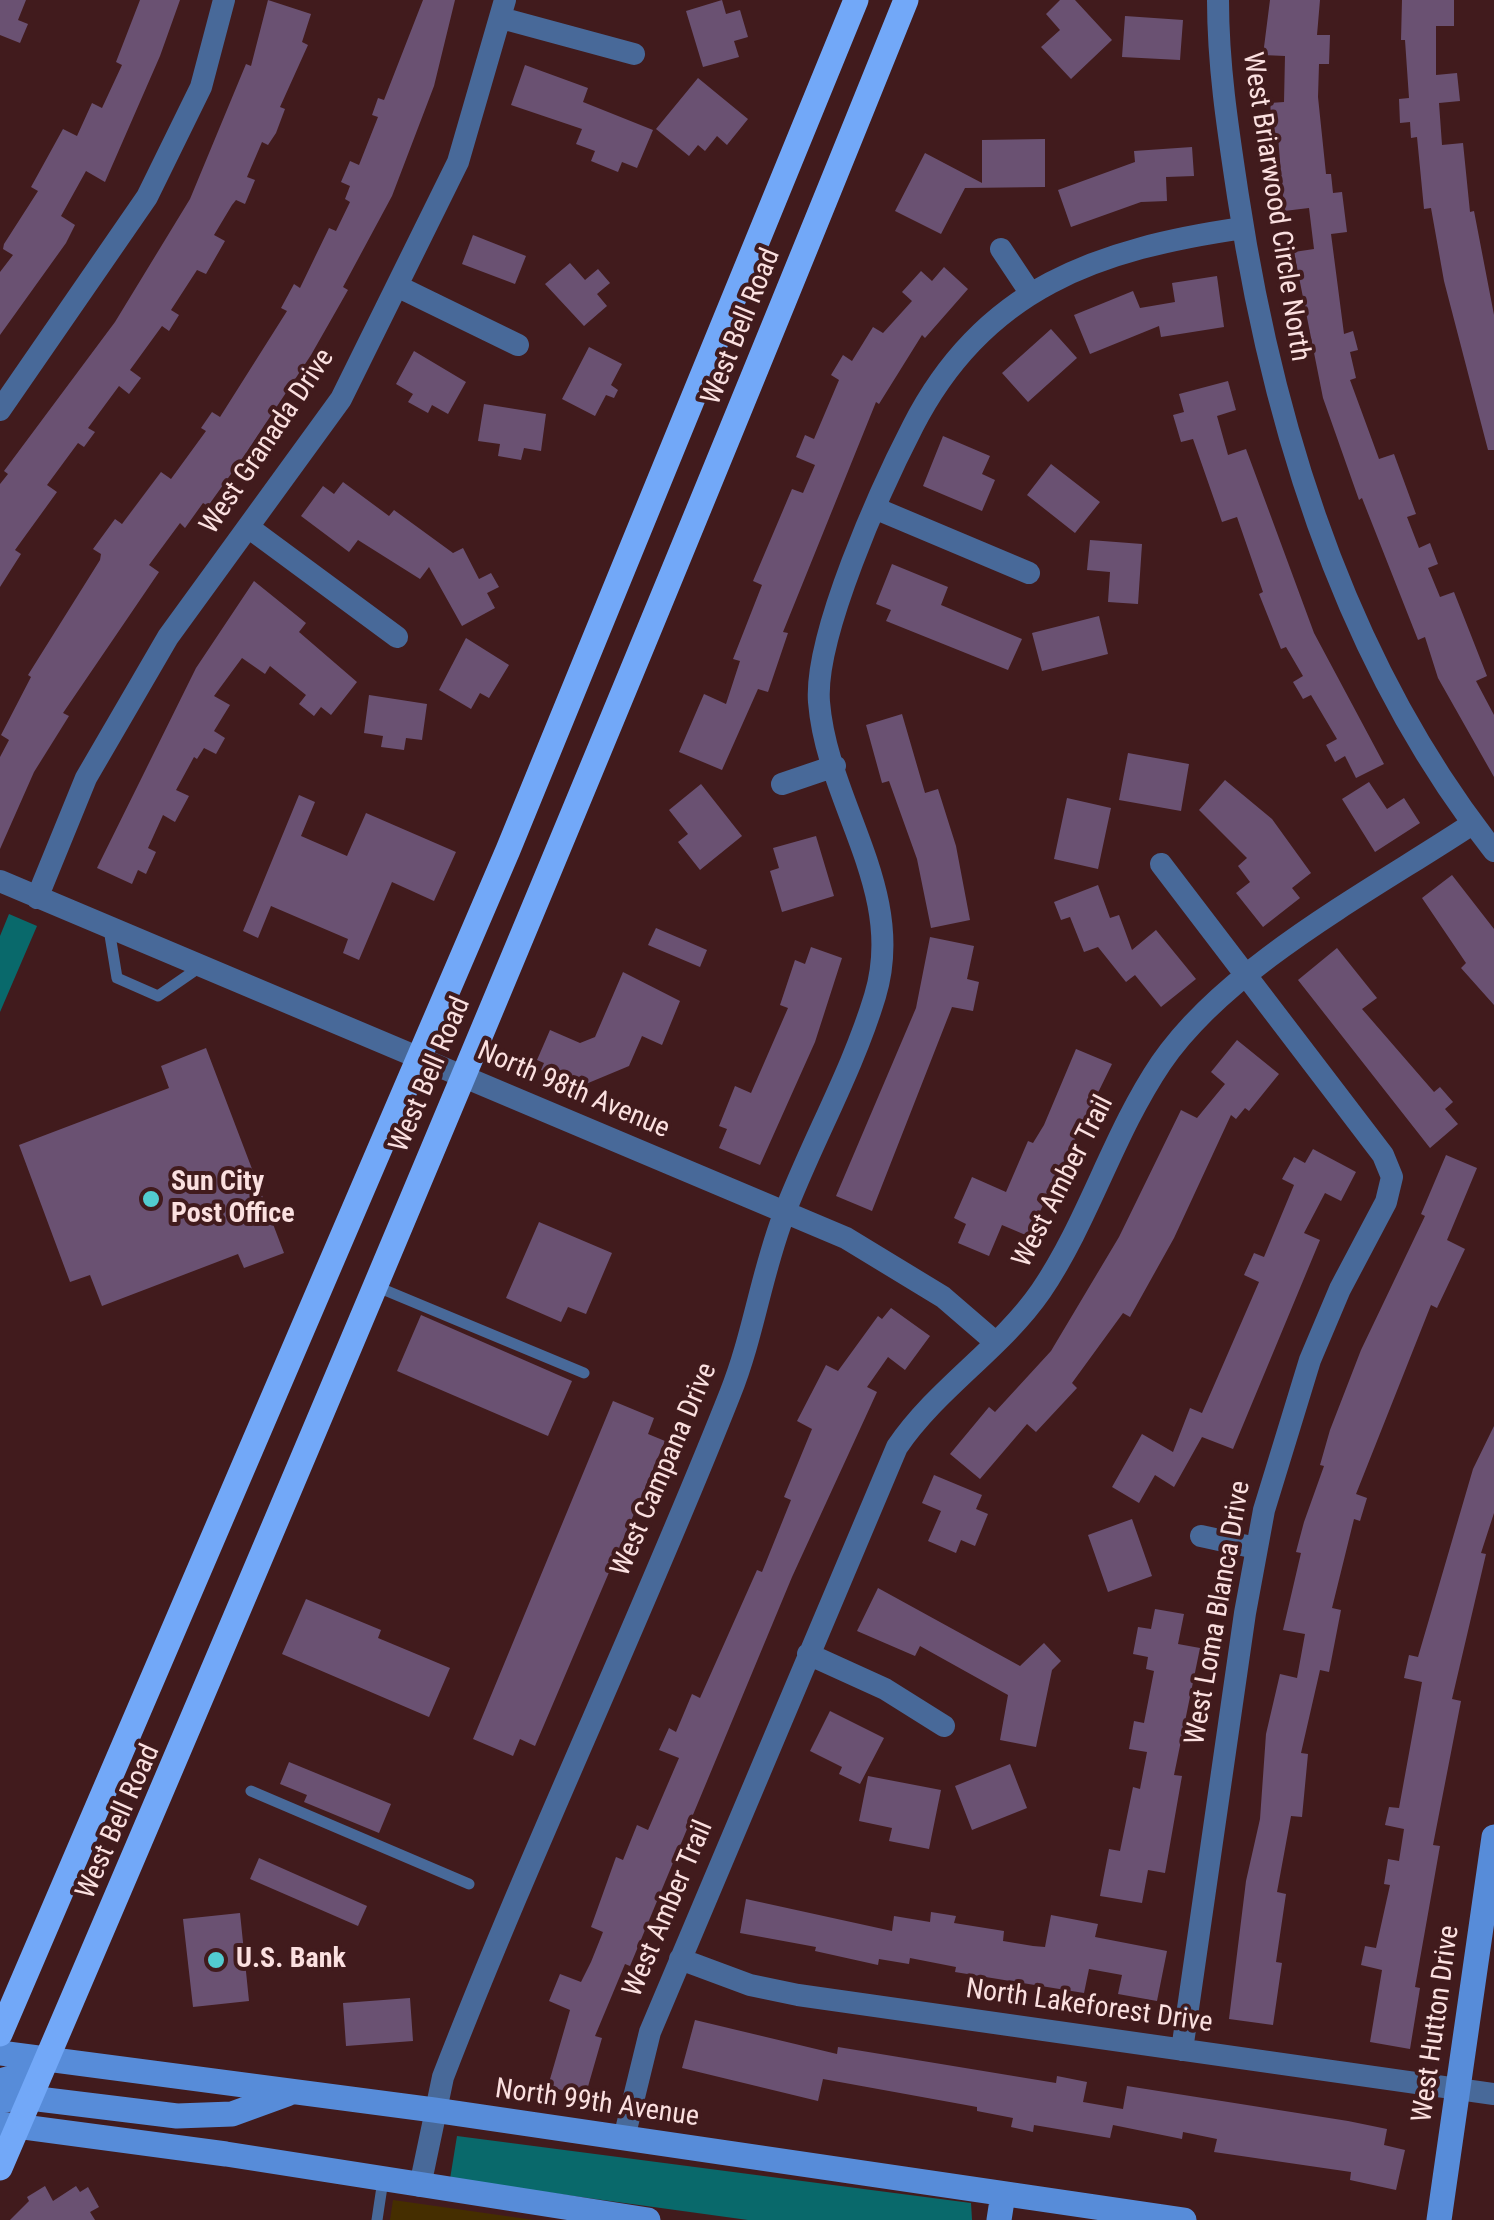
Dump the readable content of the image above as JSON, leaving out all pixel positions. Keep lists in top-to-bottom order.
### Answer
{
  "streets": {
    "main road": ["West Bell Road", "West Hutton Drive", "North 99th Avenue"],
    "street": [
      "West Briarwood Circle North",
      "West Granada Drive",
      "North 98th Avenue",
      "West Amber Trail",
      "West Campana Drive",
      "West Loma Blanca Drive",
      "North Lakeforest Drive"
    ]
  },
  "crossings": [
    ["West Briarwood Circle North", "West Amber Trail"],
    ["West Briarwood Circle North", "West Campana Drive"],
    ["West Bell Road", "North 98th Avenue"],
    ["West Bell Road", "North 99th Avenue"],
    ["West Granada Drive", "North 98th Avenue"],
    ["North 98th Avenue", "West Amber Trail"],
    ["North 98th Avenue", "West Campana Drive"],
    ["West Amber Trail", "West Loma Blanca Drive"],
    ["West Amber Trail", "North Lakeforest Drive"],
    ["West Amber Trail", "North 99th Avenue"],
    ["West Campana Drive", "North 99th Avenue"],
    ["West Loma Blanca Drive", "North Lakeforest Drive"],
    ["North Lakeforest Drive", "West Hutton Drive"]
  ],
  "places": ["Sun City Post Office", "U.S. Bank"]
}
